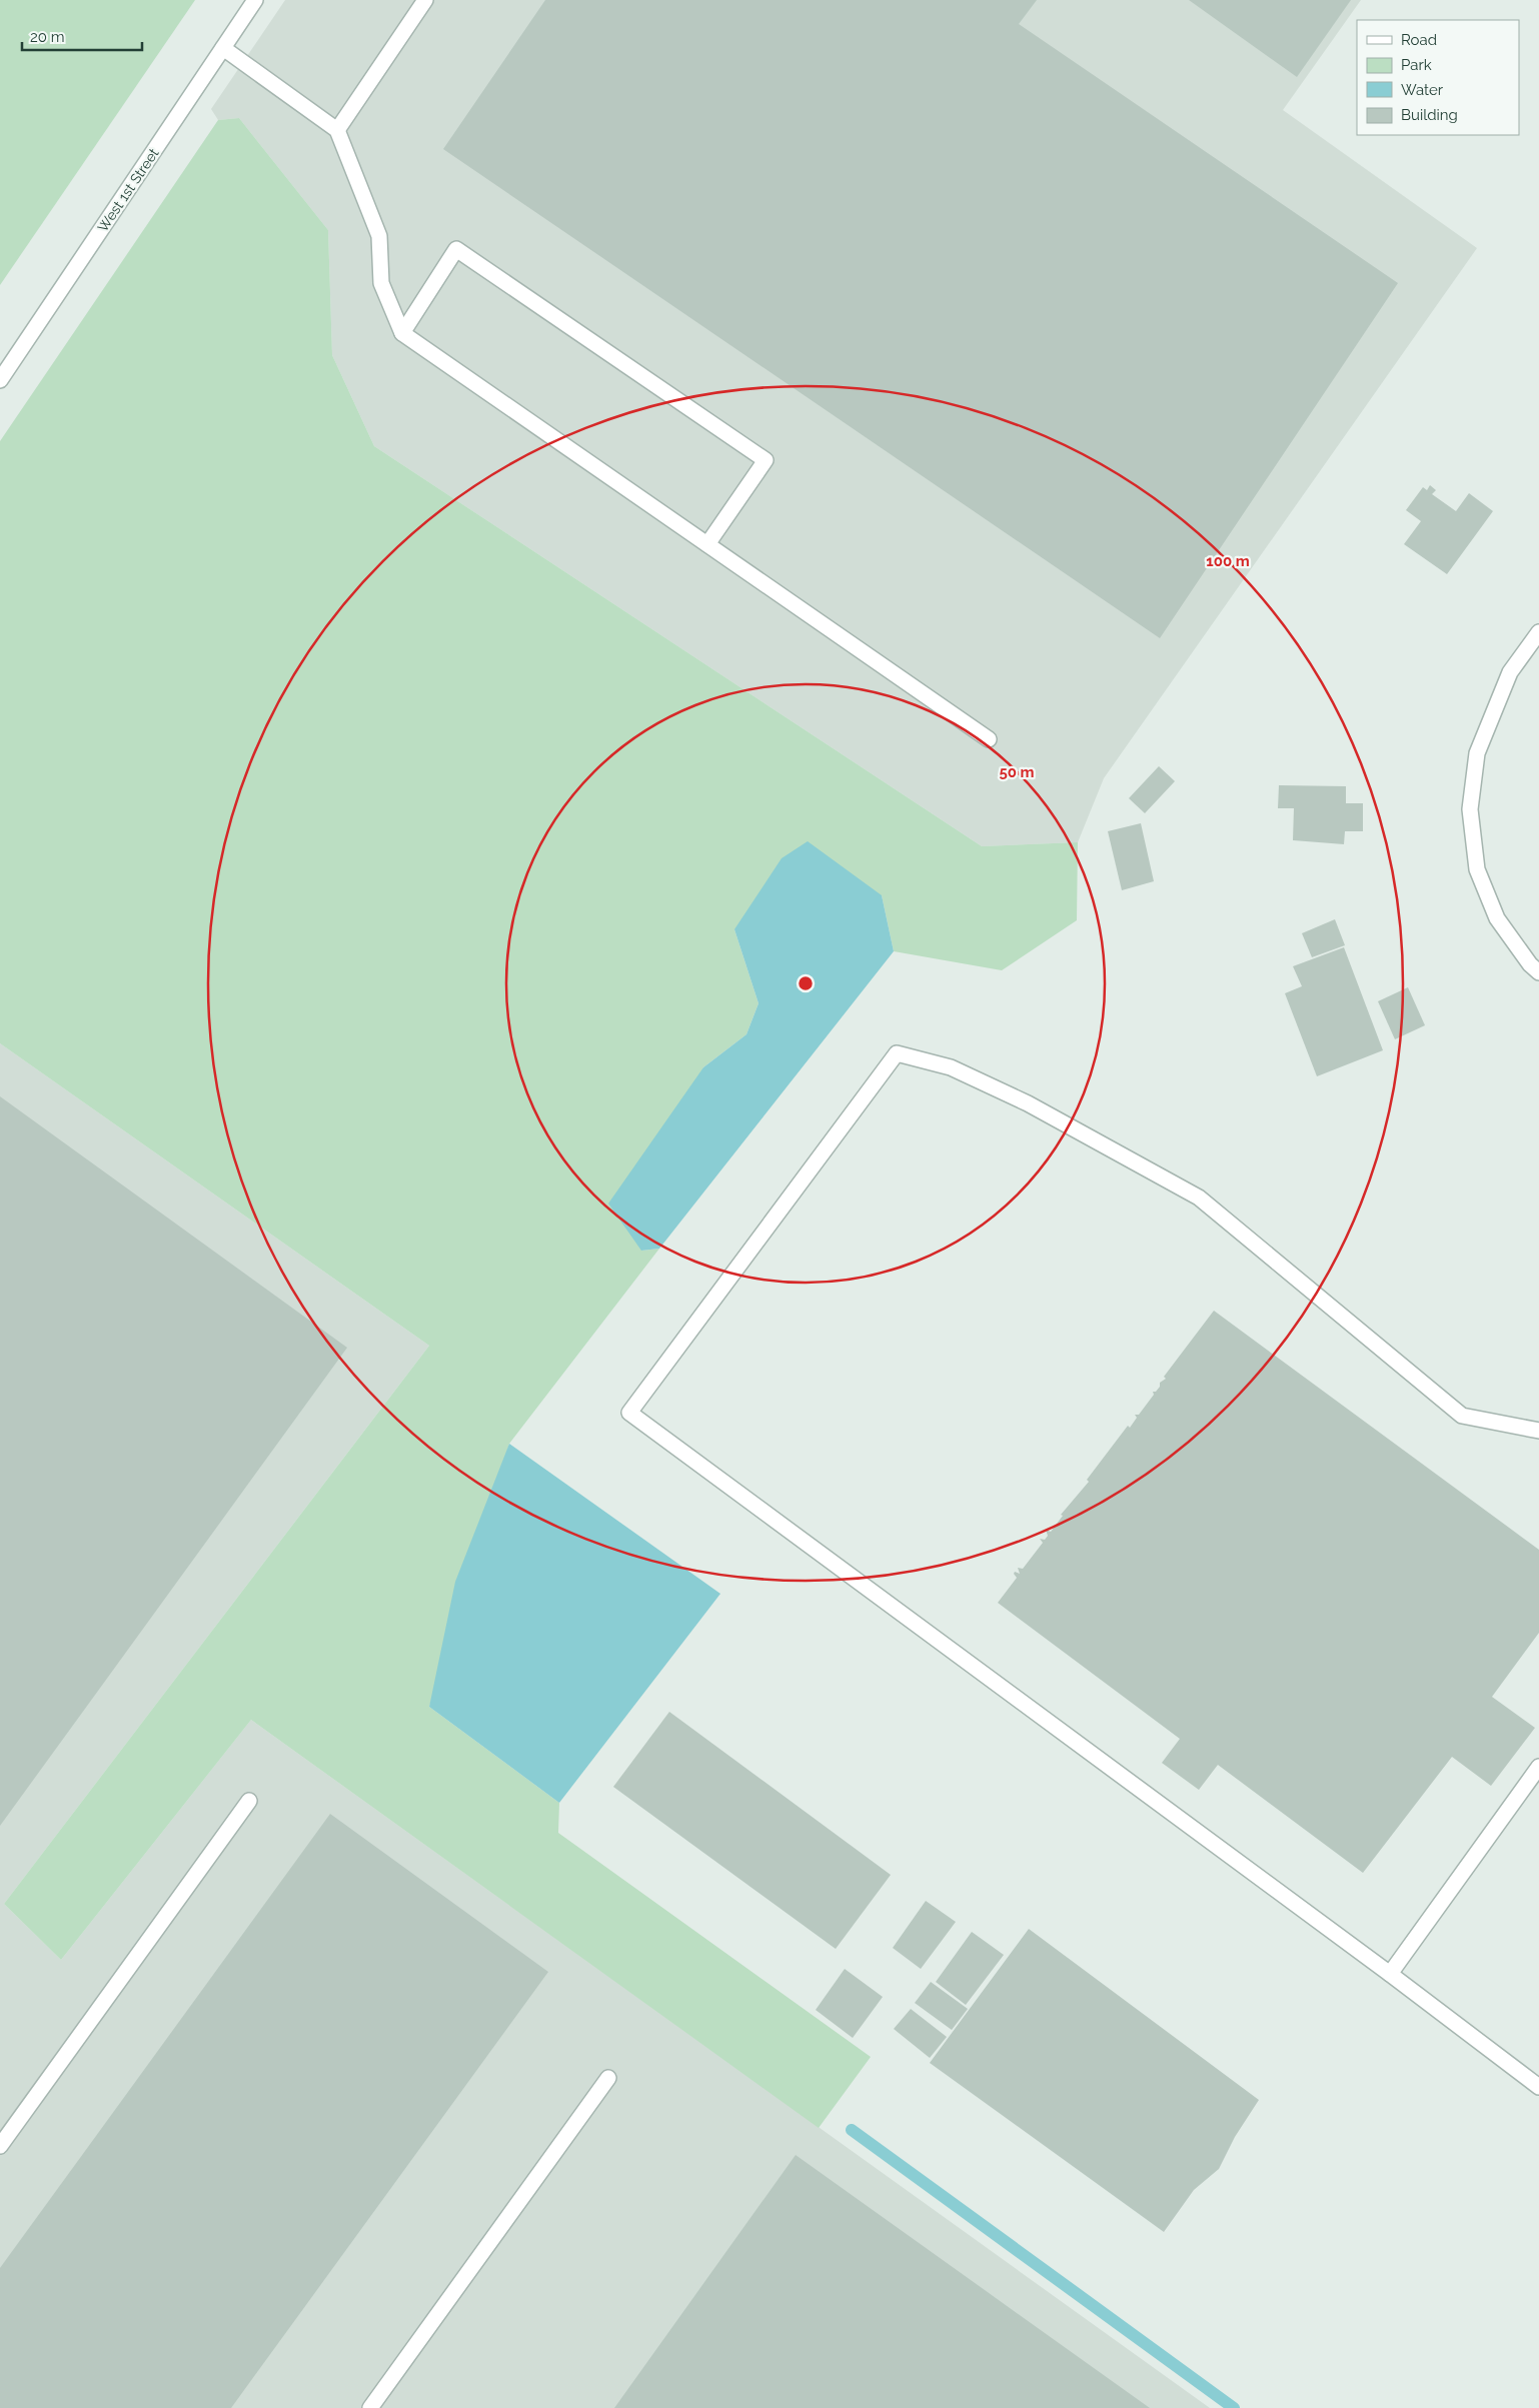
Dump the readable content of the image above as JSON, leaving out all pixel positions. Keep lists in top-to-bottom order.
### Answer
{
  "streets": {
    "street": ["West 1st Street"]
  },
  "legend": [
    "Road",
    "Park",
    "Water",
    "Building"
  ],
  "scale_bar": "20 m",
  "rings": ["100 m", "50 m"]
}
